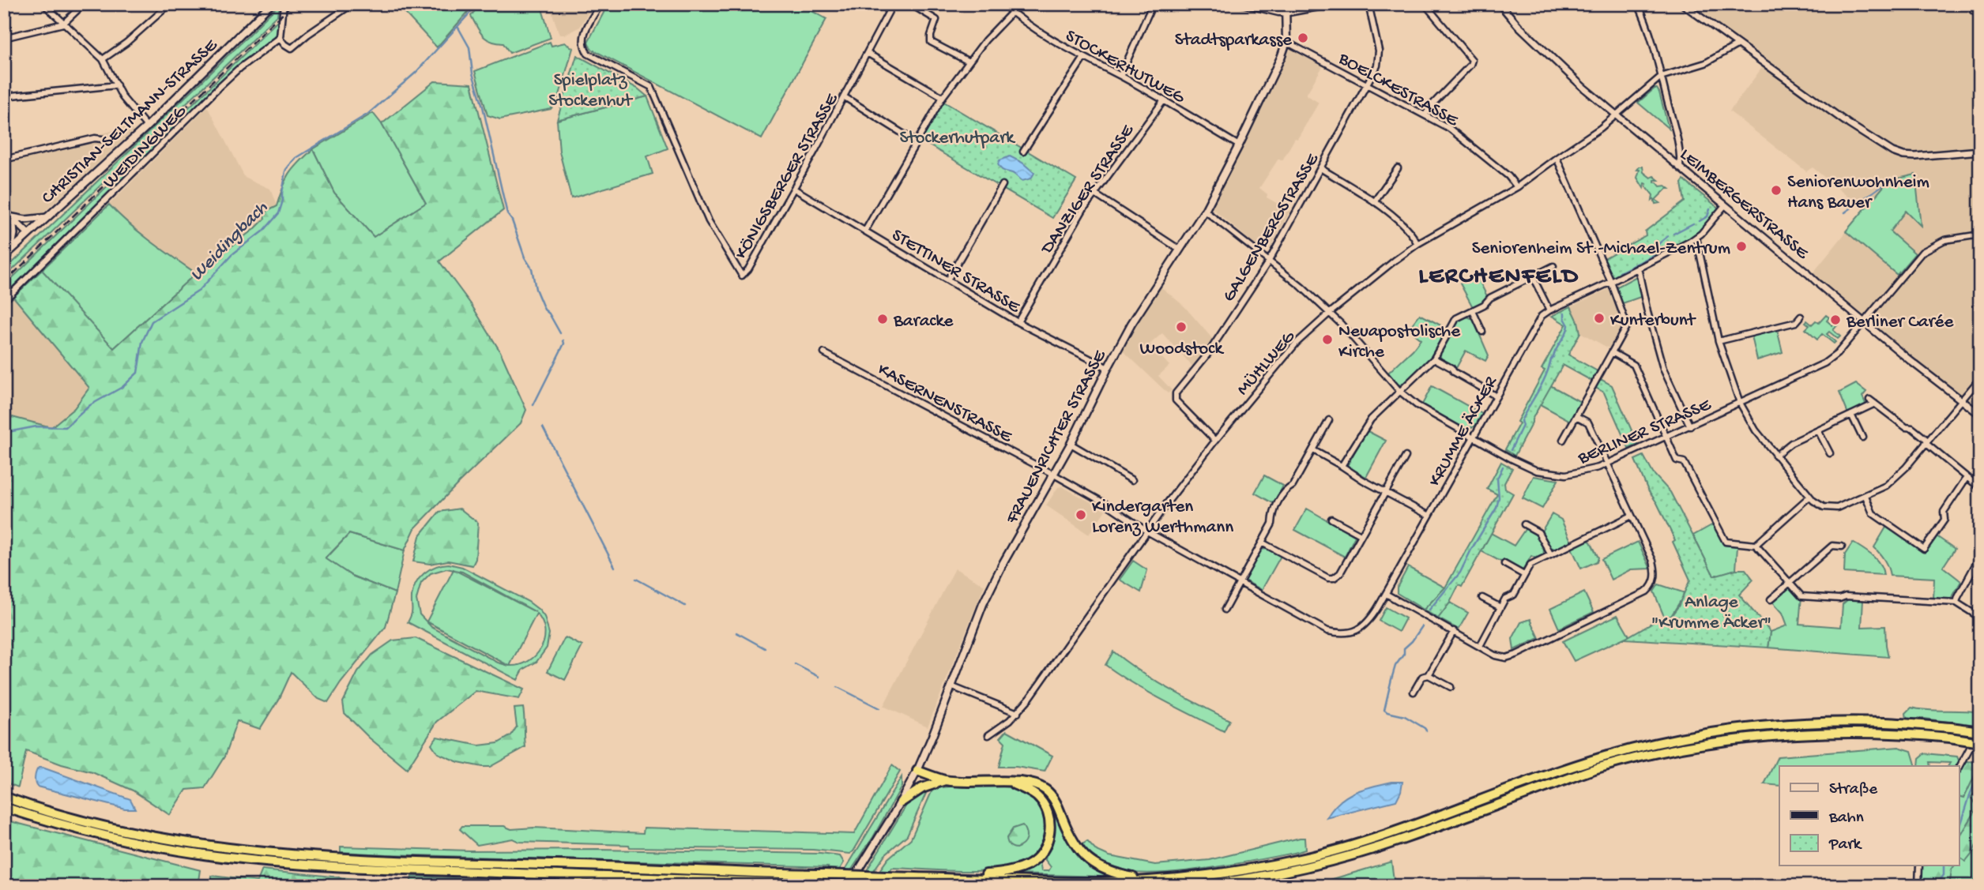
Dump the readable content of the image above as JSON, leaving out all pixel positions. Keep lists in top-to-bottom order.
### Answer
{
  "streets": {
    "main road": ["CHRISTIAN-SELTMANN-STRASSE", "FRAUENRICHTER STRASSE"],
    "street": [
      "STOCKERHUTWEG",
      "BOELCKESTRASSE",
      "WEIDINGWEG",
      "KÖNIGSBERGER STRASSE",
      "DANZIGER STRASSE",
      "LEIMBERGERSTRASSE",
      "GALGENBERGSTRASSE",
      "STETTINER STRASSE",
      "MÜHLWEG",
      "KASERNENSTRASSE",
      "BERLINER STRASSE",
      "KRUMME ÄCKER"
    ]
  },
  "crossings": [
    ["STOCKERHUTWEG", "DANZIGER STRASSE"],
    ["STOCKERHUTWEG", "FRAUENRICHTER STRASSE"],
    ["BOELCKESTRASSE", "GALGENBERGSTRASSE"],
    ["BOELCKESTRASSE", "MÜHLWEG"],
    ["BOELCKESTRASSE", "FRAUENRICHTER STRASSE"],
    ["KÖNIGSBERGER STRASSE", "STETTINER STRASSE"],
    ["DANZIGER STRASSE", "STETTINER STRASSE"],
    ["LEIMBERGERSTRASSE", "MÜHLWEG"],
    ["LEIMBERGERSTRASSE", "BERLINER STRASSE"],
    ["LEIMBERGERSTRASSE", "KRUMME ÄCKER"],
    ["GALGENBERGSTRASSE", "MÜHLWEG"],
    ["GALGENBERGSTRASSE", "BERLINER STRASSE"],
    ["STETTINER STRASSE", "FRAUENRICHTER STRASSE"],
    ["MÜHLWEG", "KASERNENSTRASSE"],
    ["MÜHLWEG", "BERLINER STRASSE"],
    ["MÜHLWEG", "KRUMME ÄCKER"],
    ["KASERNENSTRASSE", "KRUMME ÄCKER"],
    ["KASERNENSTRASSE", "FRAUENRICHTER STRASSE"],
    ["BERLINER STRASSE", "KRUMME ÄCKER"],
    ["BERLINER STRASSE", "FRAUENRICHTER STRASSE"]
  ],
  "districts": ["LERCHENFELD"],
  "water": ["Weidingbach"],
  "parks": ["Spielplatz Stockenhut", "Stockerhutpark", "Anlage \"Krumme Äcker\""],
  "places": [
    "Stadtsparkasse",
    "Seniorenwohnheim Hans Bauer",
    "Seniorenheim St.-Michael-Zentrum",
    "Kunterbunt",
    "Baracke",
    "Berliner Carée",
    "Woodstock",
    "Neuapostolische Kirche",
    "Kindergarten Lorenz Werthmann"
  ],
  "legend": ["Straße", "Bahn", "Park"]
}
